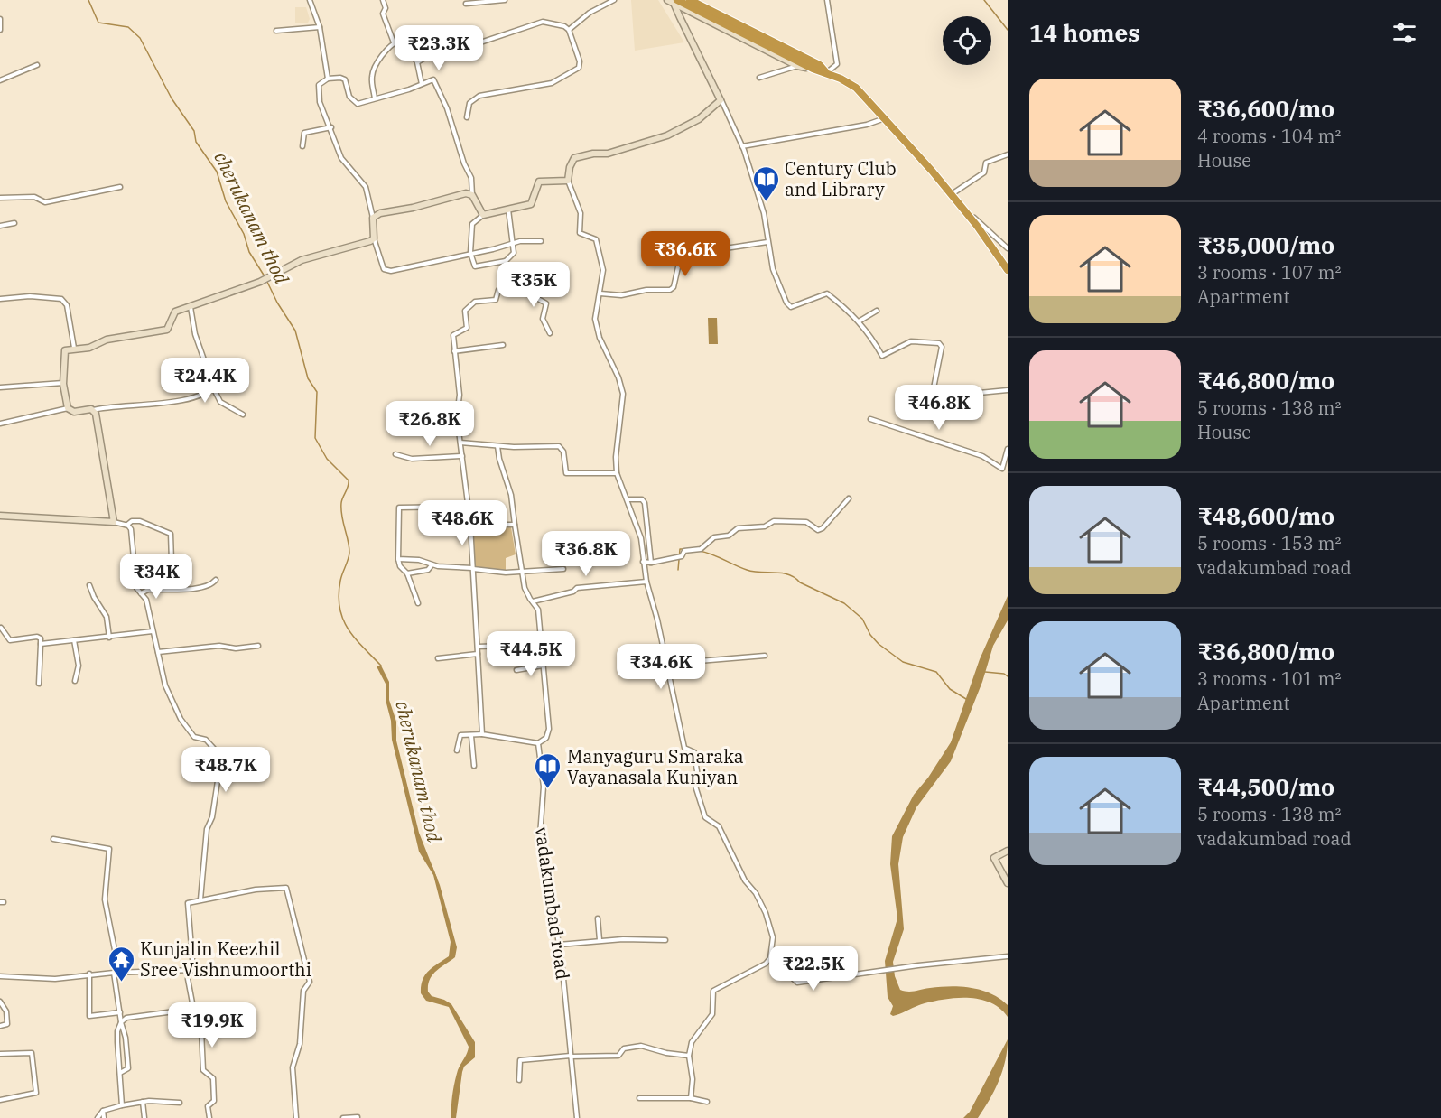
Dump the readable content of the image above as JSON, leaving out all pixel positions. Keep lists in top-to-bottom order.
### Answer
{
  "streets": {
    "street": ["vadakumbad road"]
  },
  "water": ["cherukanam thod"],
  "places": {
    "library": ["Century Club and Library", "Manyaguru Smaraka Vayanasala Kuniyan"],
    "temple": ["Kunjalin Keezhil Sree Vishnumoorthi"]
  },
  "page": {
    "heading": "14 homes",
    "price": [
      "₹23.3K",
      "₹36.6K",
      "₹35K",
      "₹24.4K",
      "₹46.8K",
      "₹26.8K",
      "₹48.6K",
      "₹36.8K",
      "₹34K",
      "₹44.5K",
      "₹34.6K",
      "₹48.7K",
      "₹22.5K",
      "₹19.9K"
    ],
    "list": [
      {
        "name": "₹36,600/mo",
        "note": "4 rooms · 104 m² · House"
      },
      {
        "name": "₹35,000/mo",
        "note": "3 rooms · 107 m² · Apartment"
      },
      {
        "name": "₹46,800/mo",
        "note": "5 rooms · 138 m² · House"
      },
      {
        "name": "₹48,600/mo",
        "note": "5 rooms · 153 m² · vadakumbad road"
      },
      {
        "name": "₹36,800/mo",
        "note": "3 rooms · 101 m² · Apartment"
      },
      {
        "name": "₹44,500/mo",
        "note": "5 rooms · 138 m² · vadakumbad road"
      }
    ]
  }
}
